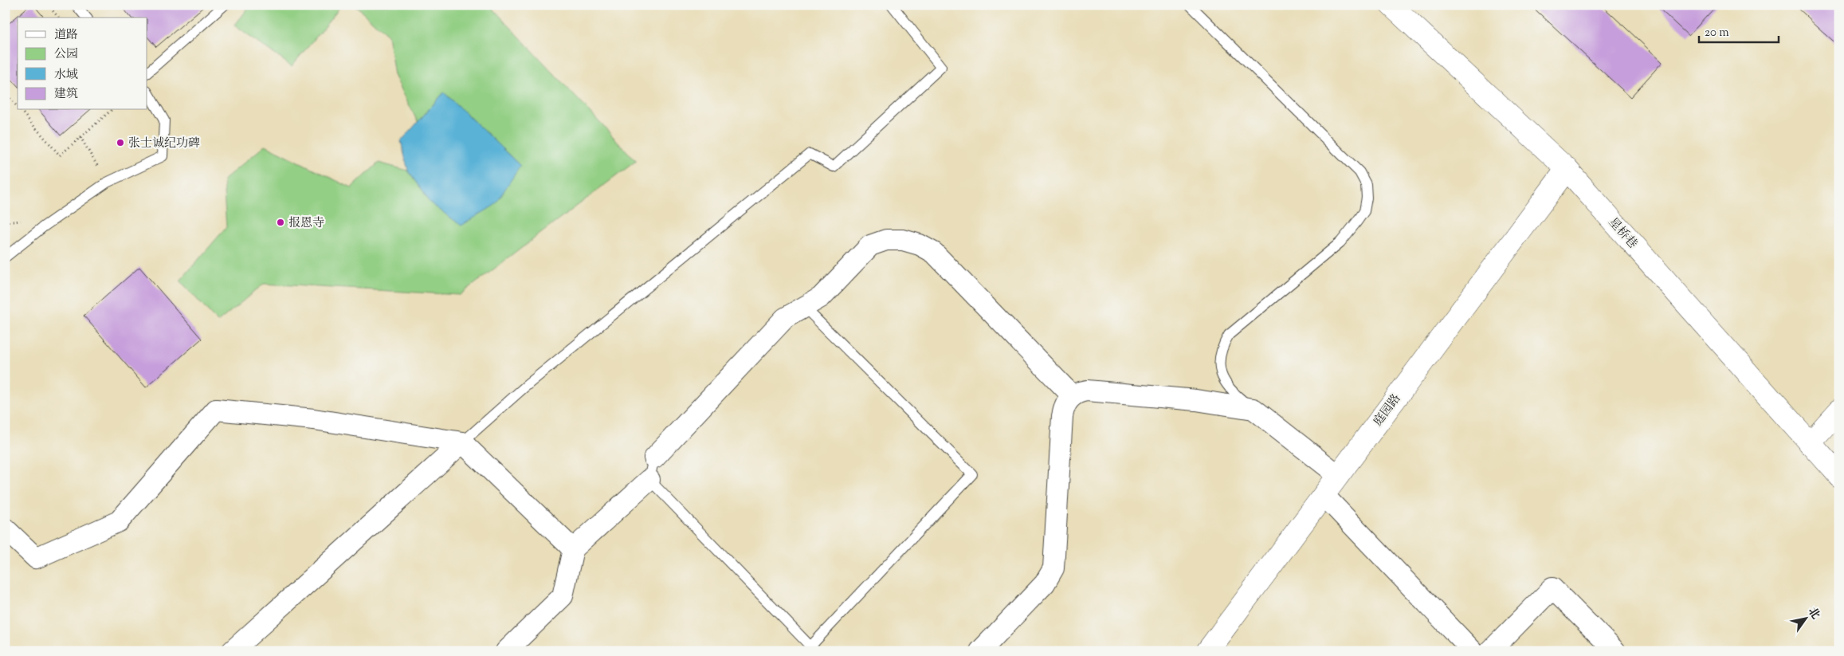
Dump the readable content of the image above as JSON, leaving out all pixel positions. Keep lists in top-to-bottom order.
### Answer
{
  "streets": {
    "street": ["星桥巷", "庭园路"]
  },
  "crossings": [
    ["星桥巷", "庭园路"]
  ],
  "places": ["张士诚纪功碑", "报恩寺"],
  "legend": [
    "道路",
    "公园",
    "水域",
    "建筑"
  ],
  "scale_bar": "20 m",
  "north": "top right"
}
